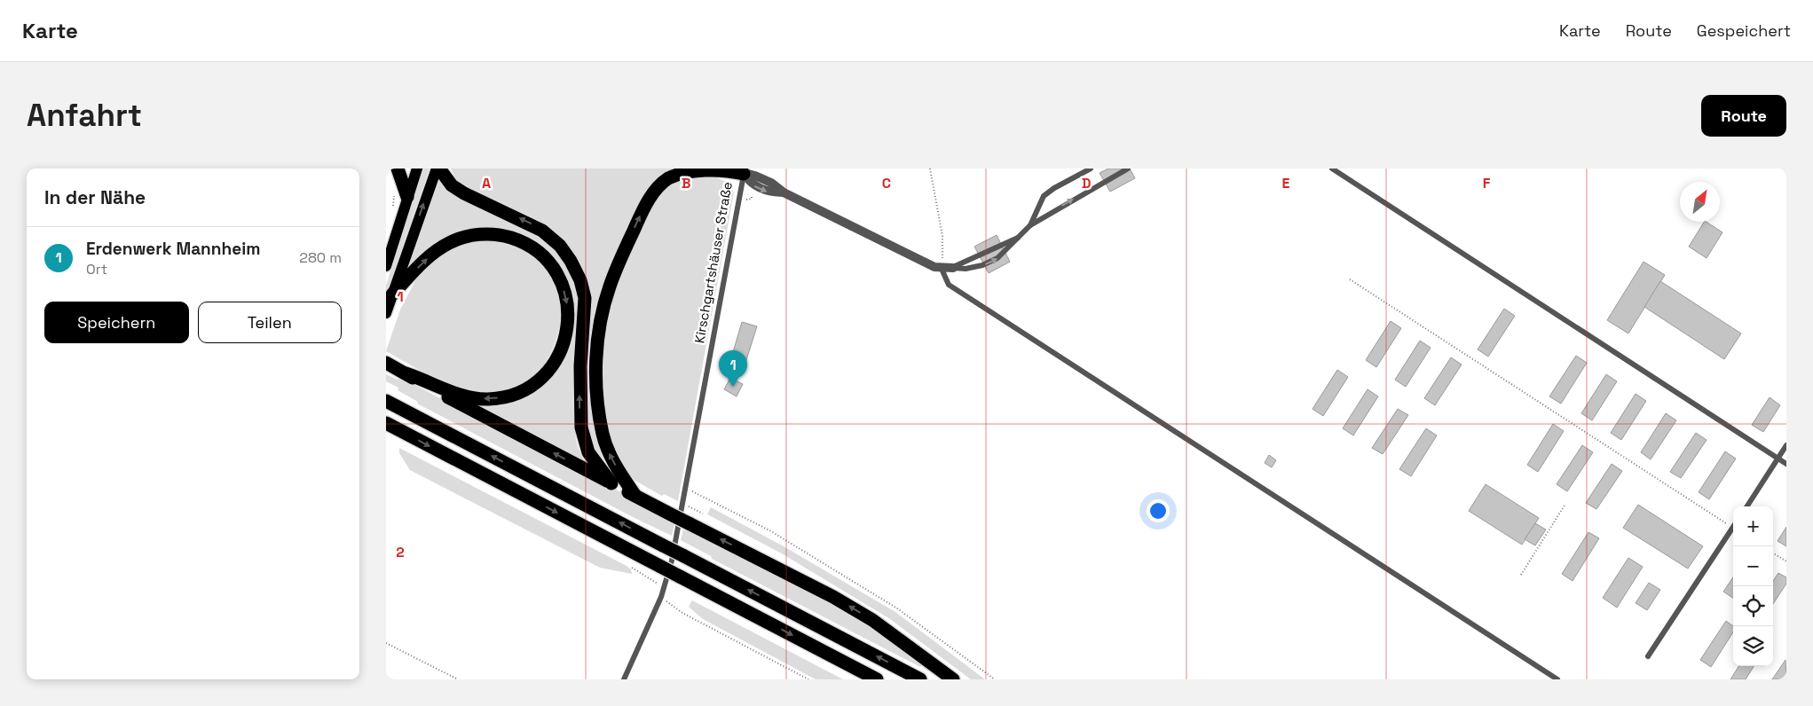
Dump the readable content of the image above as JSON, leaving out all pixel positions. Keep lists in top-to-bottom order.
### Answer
{
  "streets": {
    "lane": ["Kirschgartshäuser Straße"]
  },
  "north": "top right",
  "page": {
    "header": "Karte",
    "nav": ["Karte", "Route", "Gespeichert"],
    "buttons": [
      "Route",
      ["Speichern", "Teilen"]
    ],
    "title": "Anfahrt",
    "heading": "In der Nähe",
    "list": [
      {
        "mark": "1",
        "name": "Erdenwerk Mannheim",
        "note": "Ort",
        "value": "280 m"
      }
    ],
    "pins": "1",
    "map_buttons": ["+", "−"]
  },
  "grid": {
    "columns": [
      "A",
      "B",
      "C",
      "D",
      "E",
      "F"
    ],
    "rows": ["1", "2"]
  }
}
